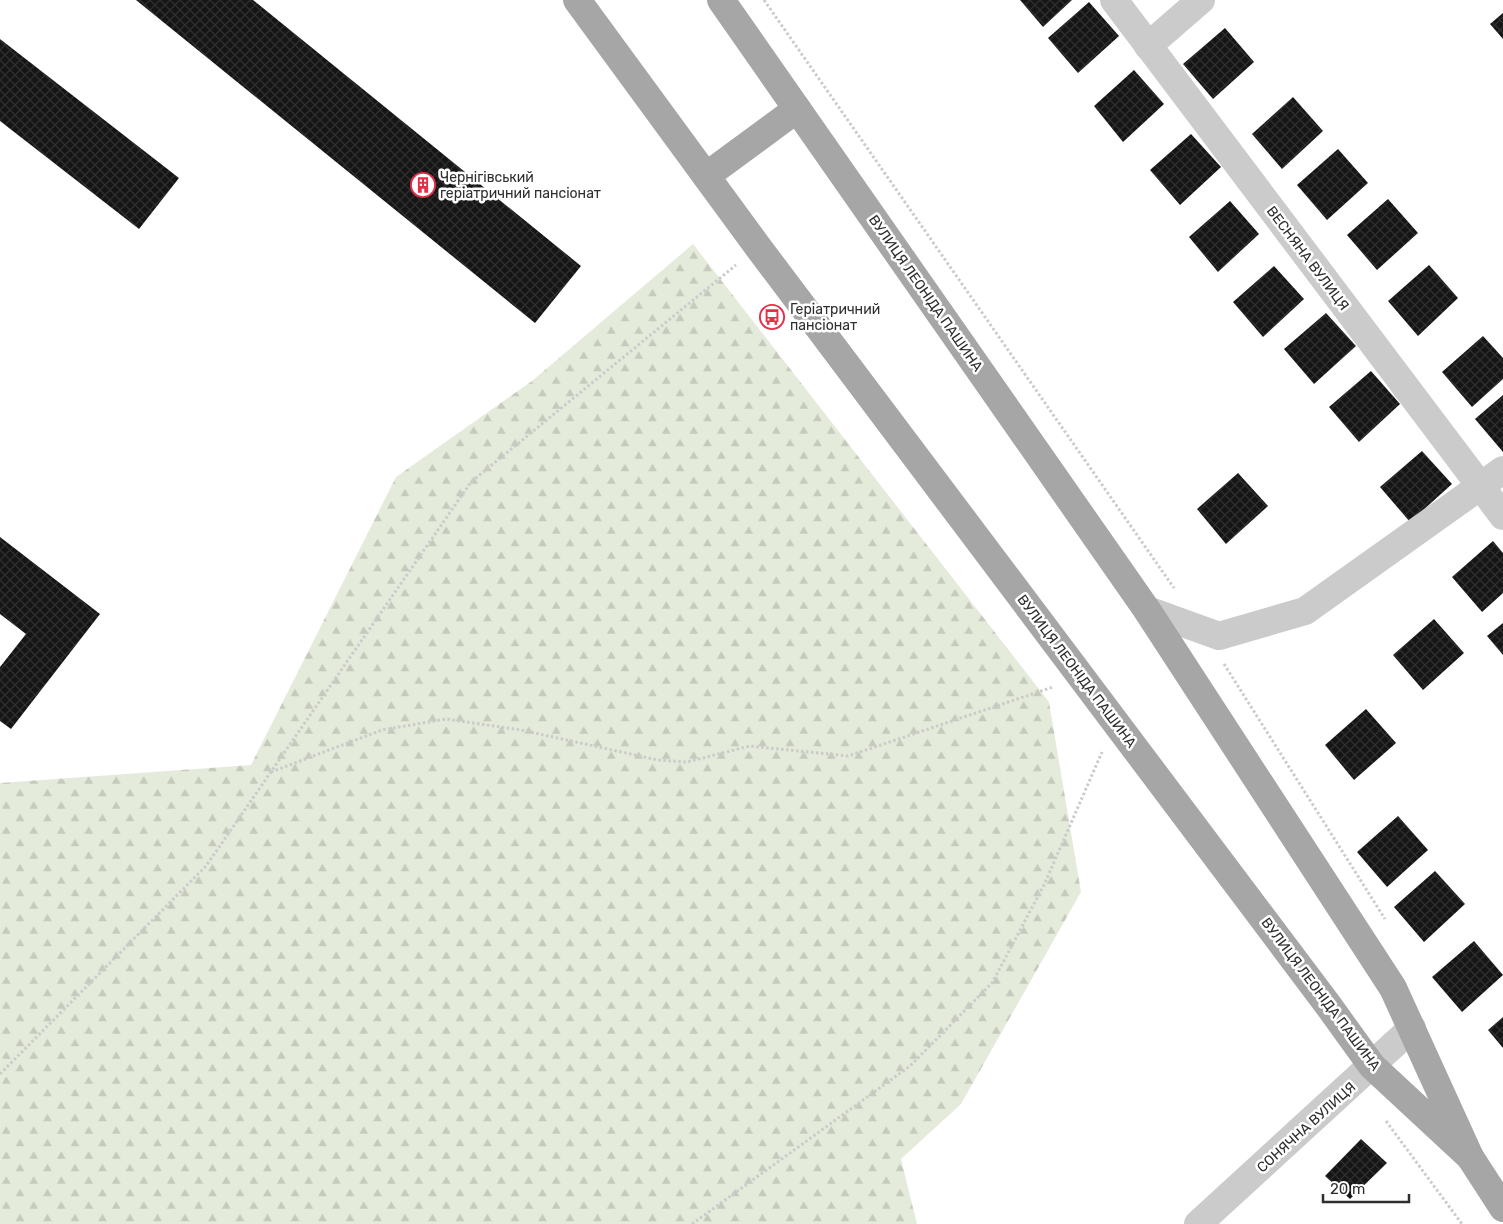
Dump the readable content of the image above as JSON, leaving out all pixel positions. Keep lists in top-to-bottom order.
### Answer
{
  "streets": {
    "main road": ["ВУЛИЦЯ ЛЕОНІДА ПАШИНА"],
    "street": ["ВЕСНЯНА ВУЛИЦЯ", "СОНЯЧНА ВУЛИЦЯ"]
  },
  "crossings": [
    ["ВУЛИЦЯ ЛЕОНІДА ПАШИНА", "СОНЯЧНА ВУЛИЦЯ"]
  ],
  "places": {
    "building": ["Чернігівський геріатричний пансіонат"],
    "bus stop": ["Геріатричний пансіонат"]
  },
  "scale_bar": "20 m"
}
